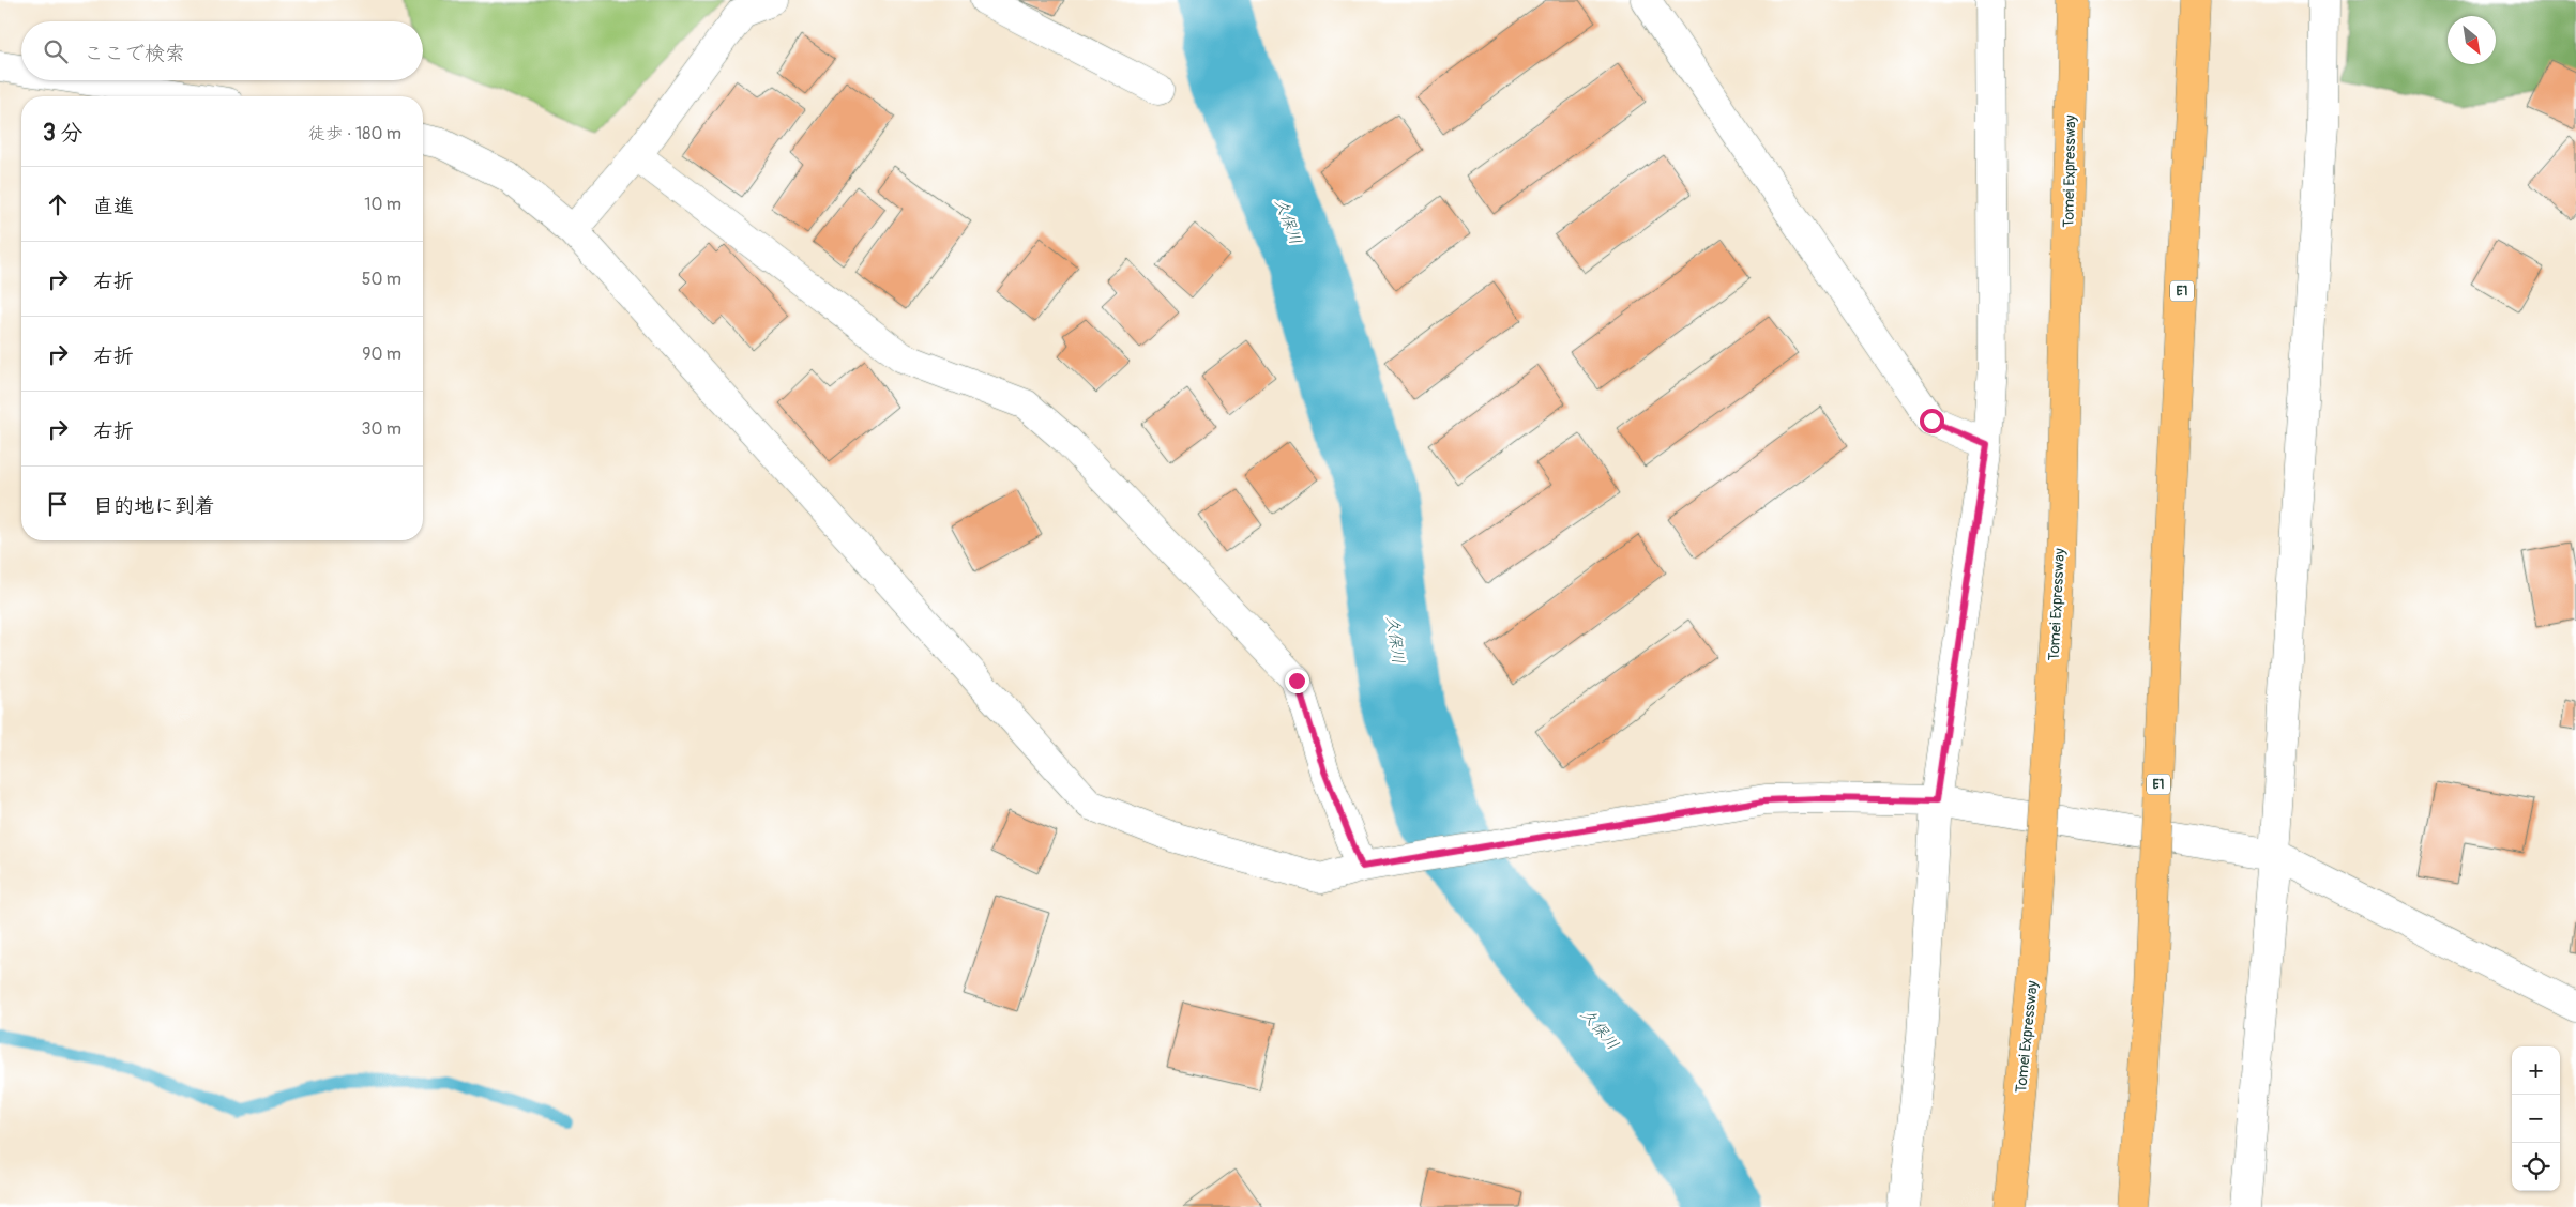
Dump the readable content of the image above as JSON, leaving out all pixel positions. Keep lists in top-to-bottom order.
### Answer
{
  "streets": {
    "highway": ["Tomei Expressway", "E1"]
  },
  "water": ["久保川"],
  "north": "bottom right",
  "page": {
    "search": "ここで検索",
    "heading": ["3 分", "徒歩 · 180 m"],
    "list": [
      ["直進", "10 m"],
      ["右折", "50 m"],
      ["右折", "90 m"],
      ["右折", "30 m"],
      "目的地に到着"
    ],
    "map_buttons": ["+", "−"]
  }
}
